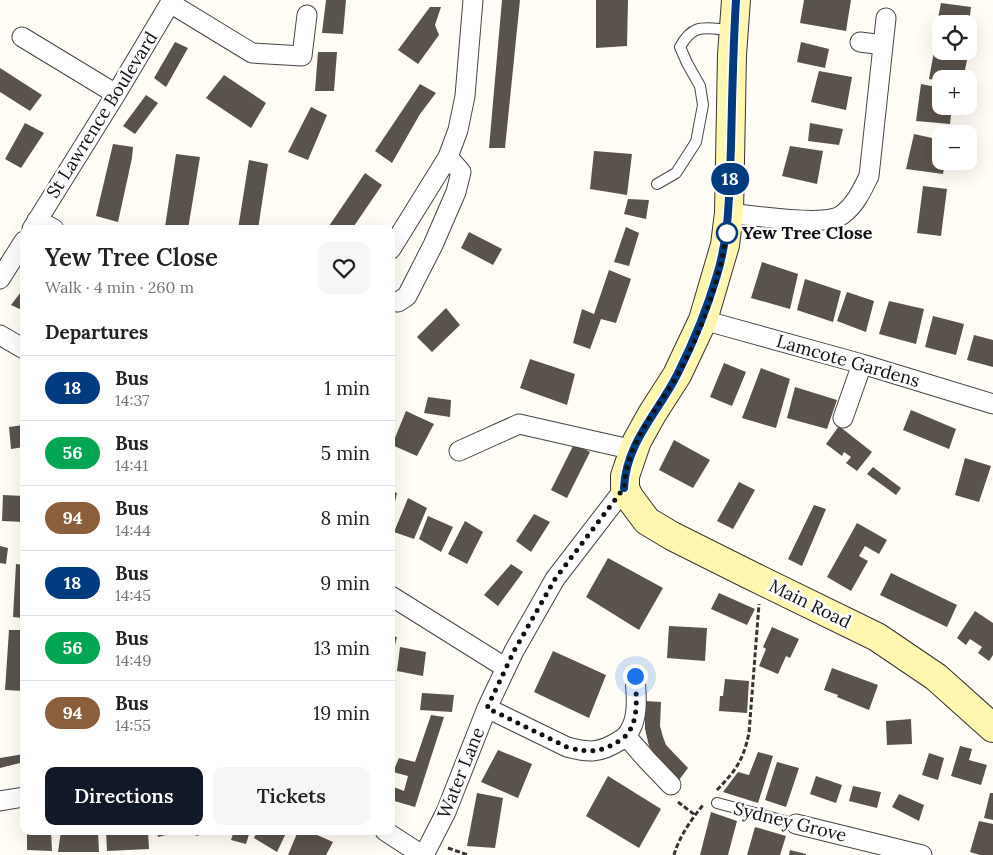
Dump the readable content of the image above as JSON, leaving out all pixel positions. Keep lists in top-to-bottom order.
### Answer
{
  "streets": {
    "street": [
      "St Lawrence Boulevard",
      "Lamcote Gardens",
      "Main Road",
      "Water Lane",
      "Sydney Grove"
    ]
  },
  "crossings": [
    ["Main Road", "Water Lane"]
  ],
  "places": ["Yew Tree Close"],
  "lines": ["bus line 18"],
  "page": {
    "on_map": "18",
    "map_buttons": ["+", "−"],
    "heading": [
      ["Yew Tree Close", "Walk · 4 min · 260 m"],
      "Departures"
    ],
    "list": [
      {
        "mark": "18",
        "name": "Bus",
        "note": "14:37",
        "value": "1 min"
      },
      {
        "mark": "56",
        "name": "Bus",
        "note": "14:41",
        "value": "5 min"
      },
      {
        "mark": "94",
        "name": "Bus",
        "note": "14:44",
        "value": "8 min"
      },
      {
        "mark": "18",
        "name": "Bus",
        "note": "14:45",
        "value": "9 min"
      },
      {
        "mark": "56",
        "name": "Bus",
        "note": "14:49",
        "value": "13 min"
      },
      {
        "mark": "94",
        "name": "Bus",
        "note": "14:55",
        "value": "19 min"
      }
    ],
    "buttons": ["Directions", "Tickets"]
  }
}
